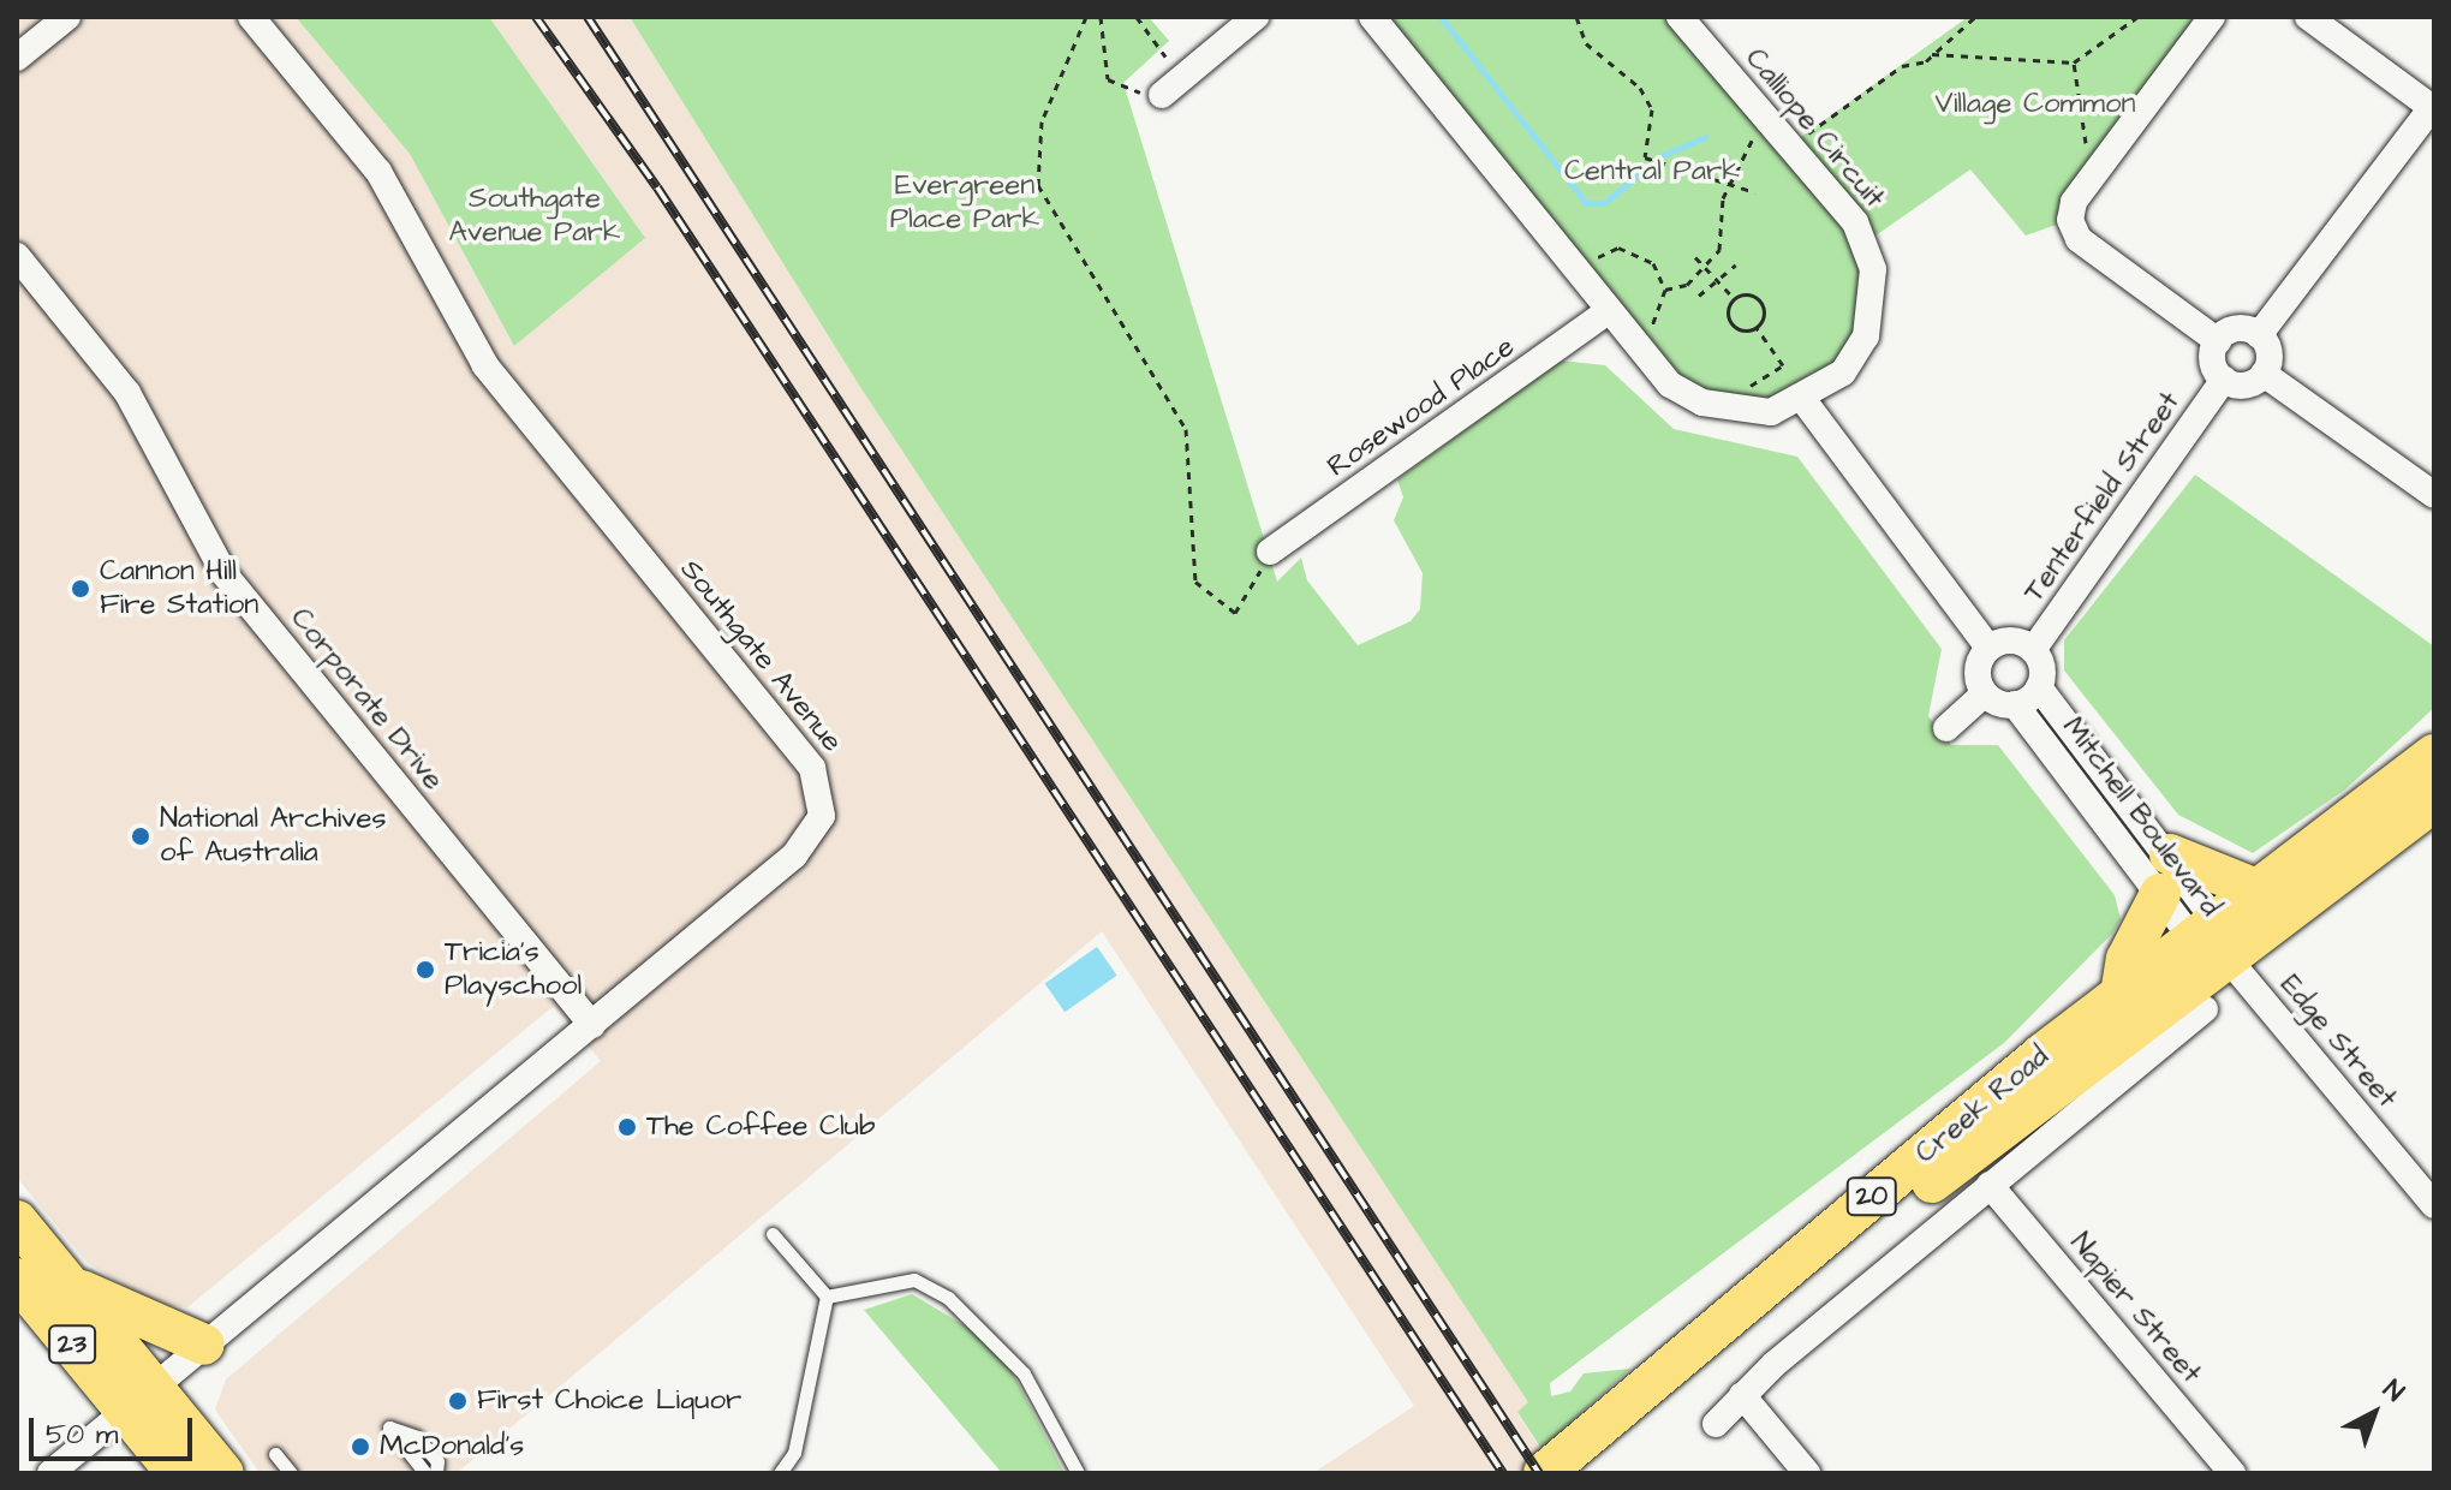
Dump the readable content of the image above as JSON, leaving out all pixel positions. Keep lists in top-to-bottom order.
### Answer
{
  "streets": {
    "main road": ["Creek Road", "20", "23"],
    "street": [
      "Calliope Circuit",
      "Rosewood Place",
      "Tenterfield Street",
      "Southgate Avenue",
      "Corporate Drive",
      "Mitchell Boulevard",
      "Edge Street",
      "Napier Street"
    ]
  },
  "crossings": [
    ["Calliope Circuit", "Rosewood Place"],
    ["Tenterfield Street", "Mitchell Boulevard"],
    ["Southgate Avenue", "Corporate Drive"],
    ["Southgate Avenue", "23"],
    ["Mitchell Boulevard", "Edge Street"],
    ["Mitchell Boulevard", "Creek Road"],
    ["Edge Street", "Creek Road"]
  ],
  "parks": [
    "Village Common",
    "Central Park",
    "Evergreen Place Park",
    "Southgate Avenue Park"
  ],
  "places": [
    "Cannon Hill Fire Station",
    "National Archives of Australia",
    "Tricia's Playschool",
    "The Coffee Club",
    "First Choice Liquor",
    "McDonald's"
  ],
  "scale_bar": "50 m",
  "north": "top right"
}
